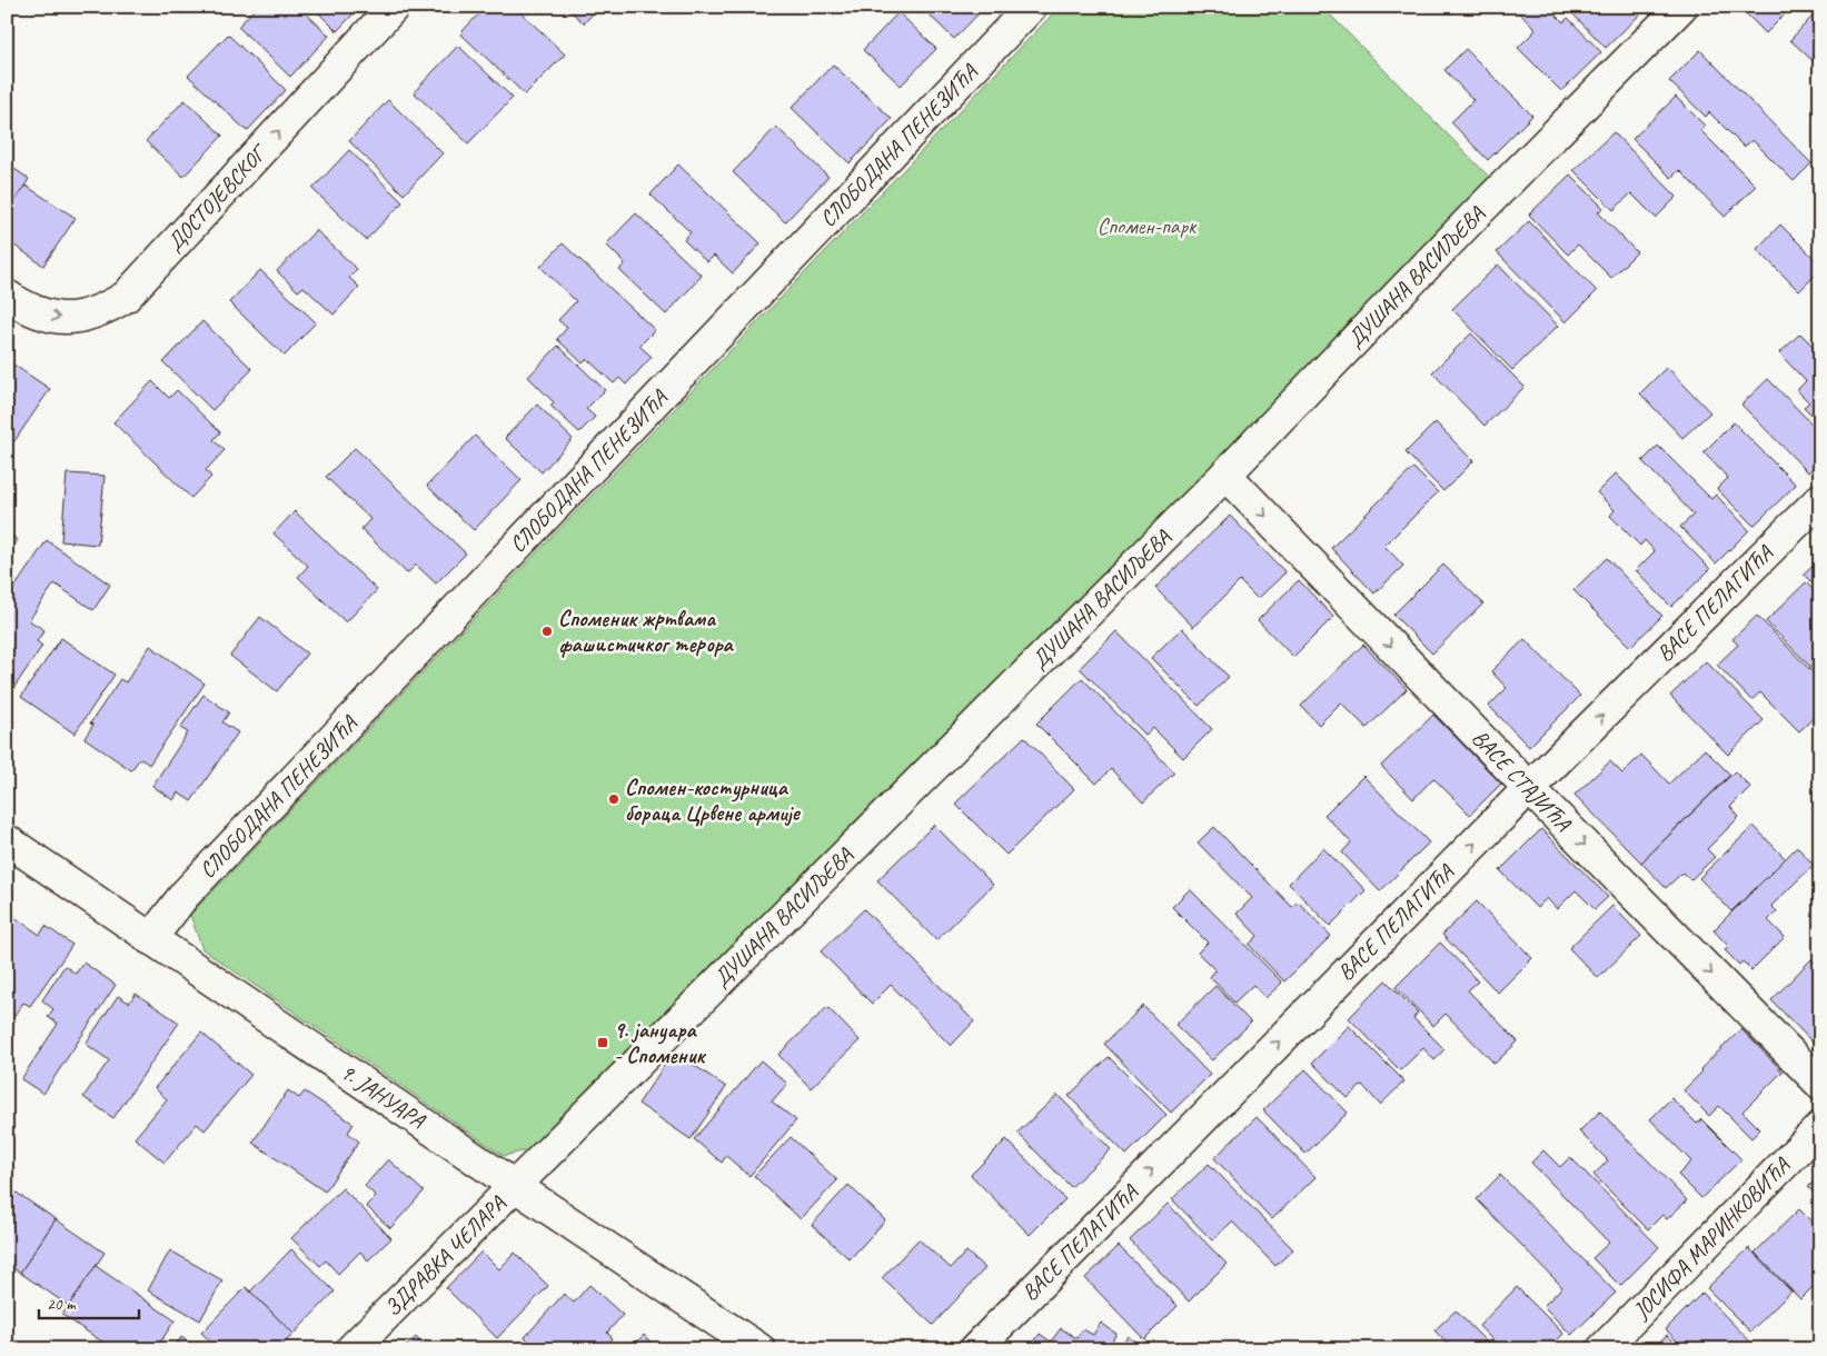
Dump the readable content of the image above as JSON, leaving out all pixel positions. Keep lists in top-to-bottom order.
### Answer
{
  "streets": {
    "street": [
      "СЛОБОДАНА ПЕНЕЗИЋА",
      "ДОСТОЈЕВСКОГ",
      "ДУШАНА ВАСИЉЕВА",
      "ВАСЕ ПЕЛАГИЋА",
      "ВАСЕ СТАЈИЋА",
      "9. ЈАНУАРА",
      "ЈОСИФА МАРИНКОВИЋА",
      "ЗДРАВКА ЧЕЛАРА"
    ]
  },
  "crossings": [
    ["СЛОБОДАНА ПЕНЕЗИЋА", "9. ЈАНУАРА"],
    ["ДУШАНА ВАСИЉЕВА", "ВАСЕ СТАЈИЋА"],
    ["ДУШАНА ВАСИЉЕВА", "9. ЈАНУАРА"],
    ["ДУШАНА ВАСИЉЕВА", "ЗДРАВКА ЧЕЛАРА"],
    ["ВАСЕ ПЕЛАГИЋА", "ВАСЕ СТАЈИЋА"],
    ["9. ЈАНУАРА", "ЗДРАВКА ЧЕЛАРА"]
  ],
  "one_way": ["ДОСТОЈЕВСКОГ", "ВАСЕ ПЕЛАГИЋА", "ВАСЕ СТАЈИЋА"],
  "parks": ["Спомен-парк"],
  "places": {
    "other": ["Споменик жртвама фашистичког терора", "Спомен-костурница бораца Црвене армије"],
    "transit": ["9. јануара - Споменик"]
  },
  "scale_bar": "20 m"
}
